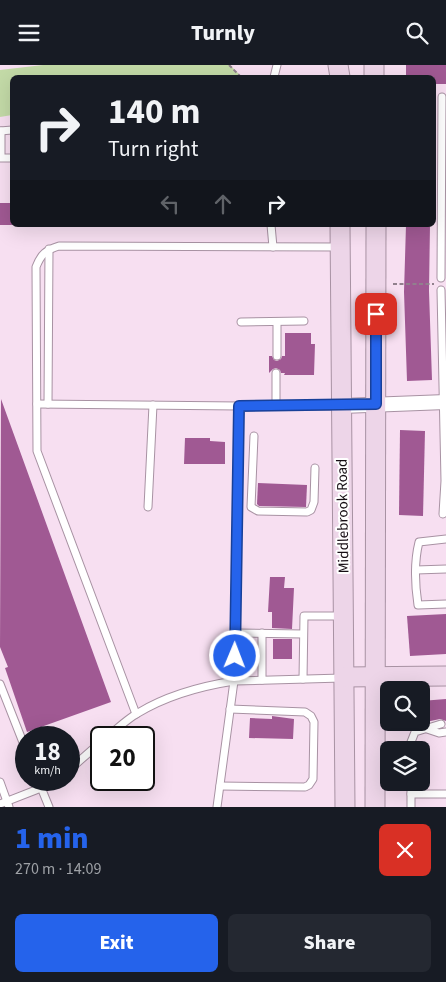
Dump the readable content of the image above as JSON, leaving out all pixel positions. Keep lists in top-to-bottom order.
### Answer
{
  "streets": {
    "main road": ["Middlebrook Road"]
  },
  "page": {
    "header": "Turnly",
    "turn": ["140 m", "Turn right"],
    "speed": "18 km/h",
    "limit": "20",
    "heading": ["1 min", "270 m · 14:09"],
    "buttons": ["Exit", "Share"]
  }
}
